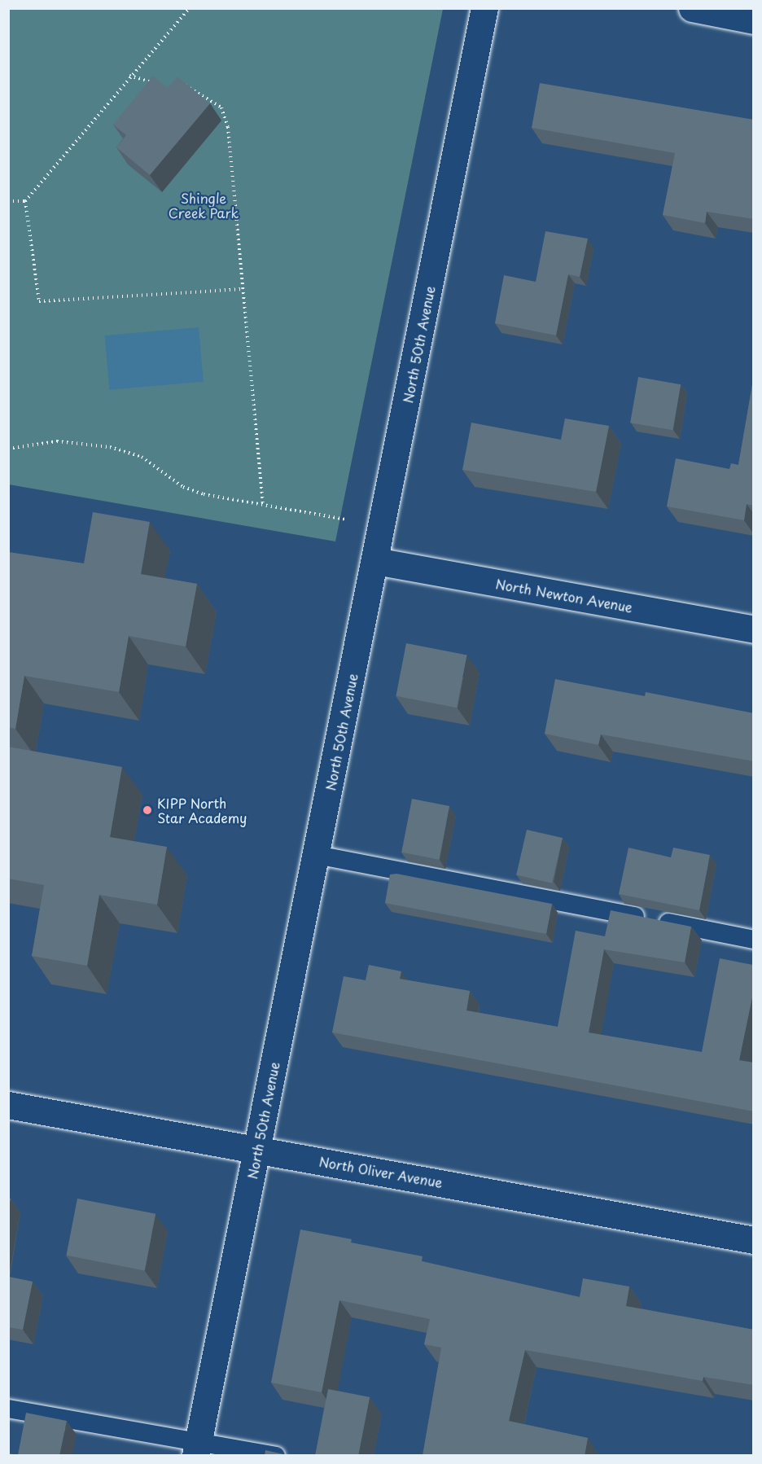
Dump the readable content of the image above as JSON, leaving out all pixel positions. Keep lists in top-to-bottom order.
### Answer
{
  "streets": {
    "street": ["North 50th Avenue", "North Newton Avenue", "North Oliver Avenue"]
  },
  "crossings": [
    ["North 50th Avenue", "North Newton Avenue"],
    ["North 50th Avenue", "North Oliver Avenue"]
  ],
  "parks": ["Shingle Creek Park"],
  "places": ["KIPP North Star Academy"]
}
